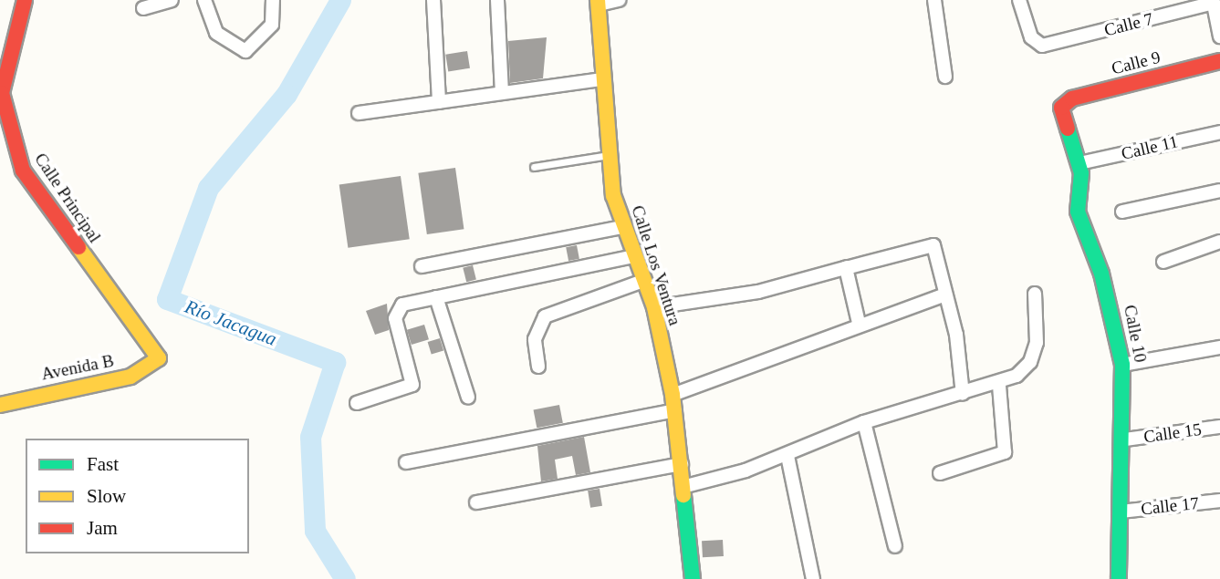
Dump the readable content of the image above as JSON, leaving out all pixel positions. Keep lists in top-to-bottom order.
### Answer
{
  "streets": {
    "street": [
      "Calle 7",
      "Calle 9",
      "Calle 11",
      "Calle Principal",
      "Calle Los Ventura",
      "Calle 10",
      "Avenida B",
      "Calle 15",
      "Calle 17"
    ]
  },
  "crossings": [
    ["Calle 9", "Calle 10"],
    ["Calle 11", "Calle 10"],
    ["Calle Principal", "Avenida B"],
    ["Calle 10", "Calle 15"],
    ["Calle 10", "Calle 17"]
  ],
  "water": ["Río Jacagua"],
  "legend": ["Fast", "Slow", "Jam"]
}
